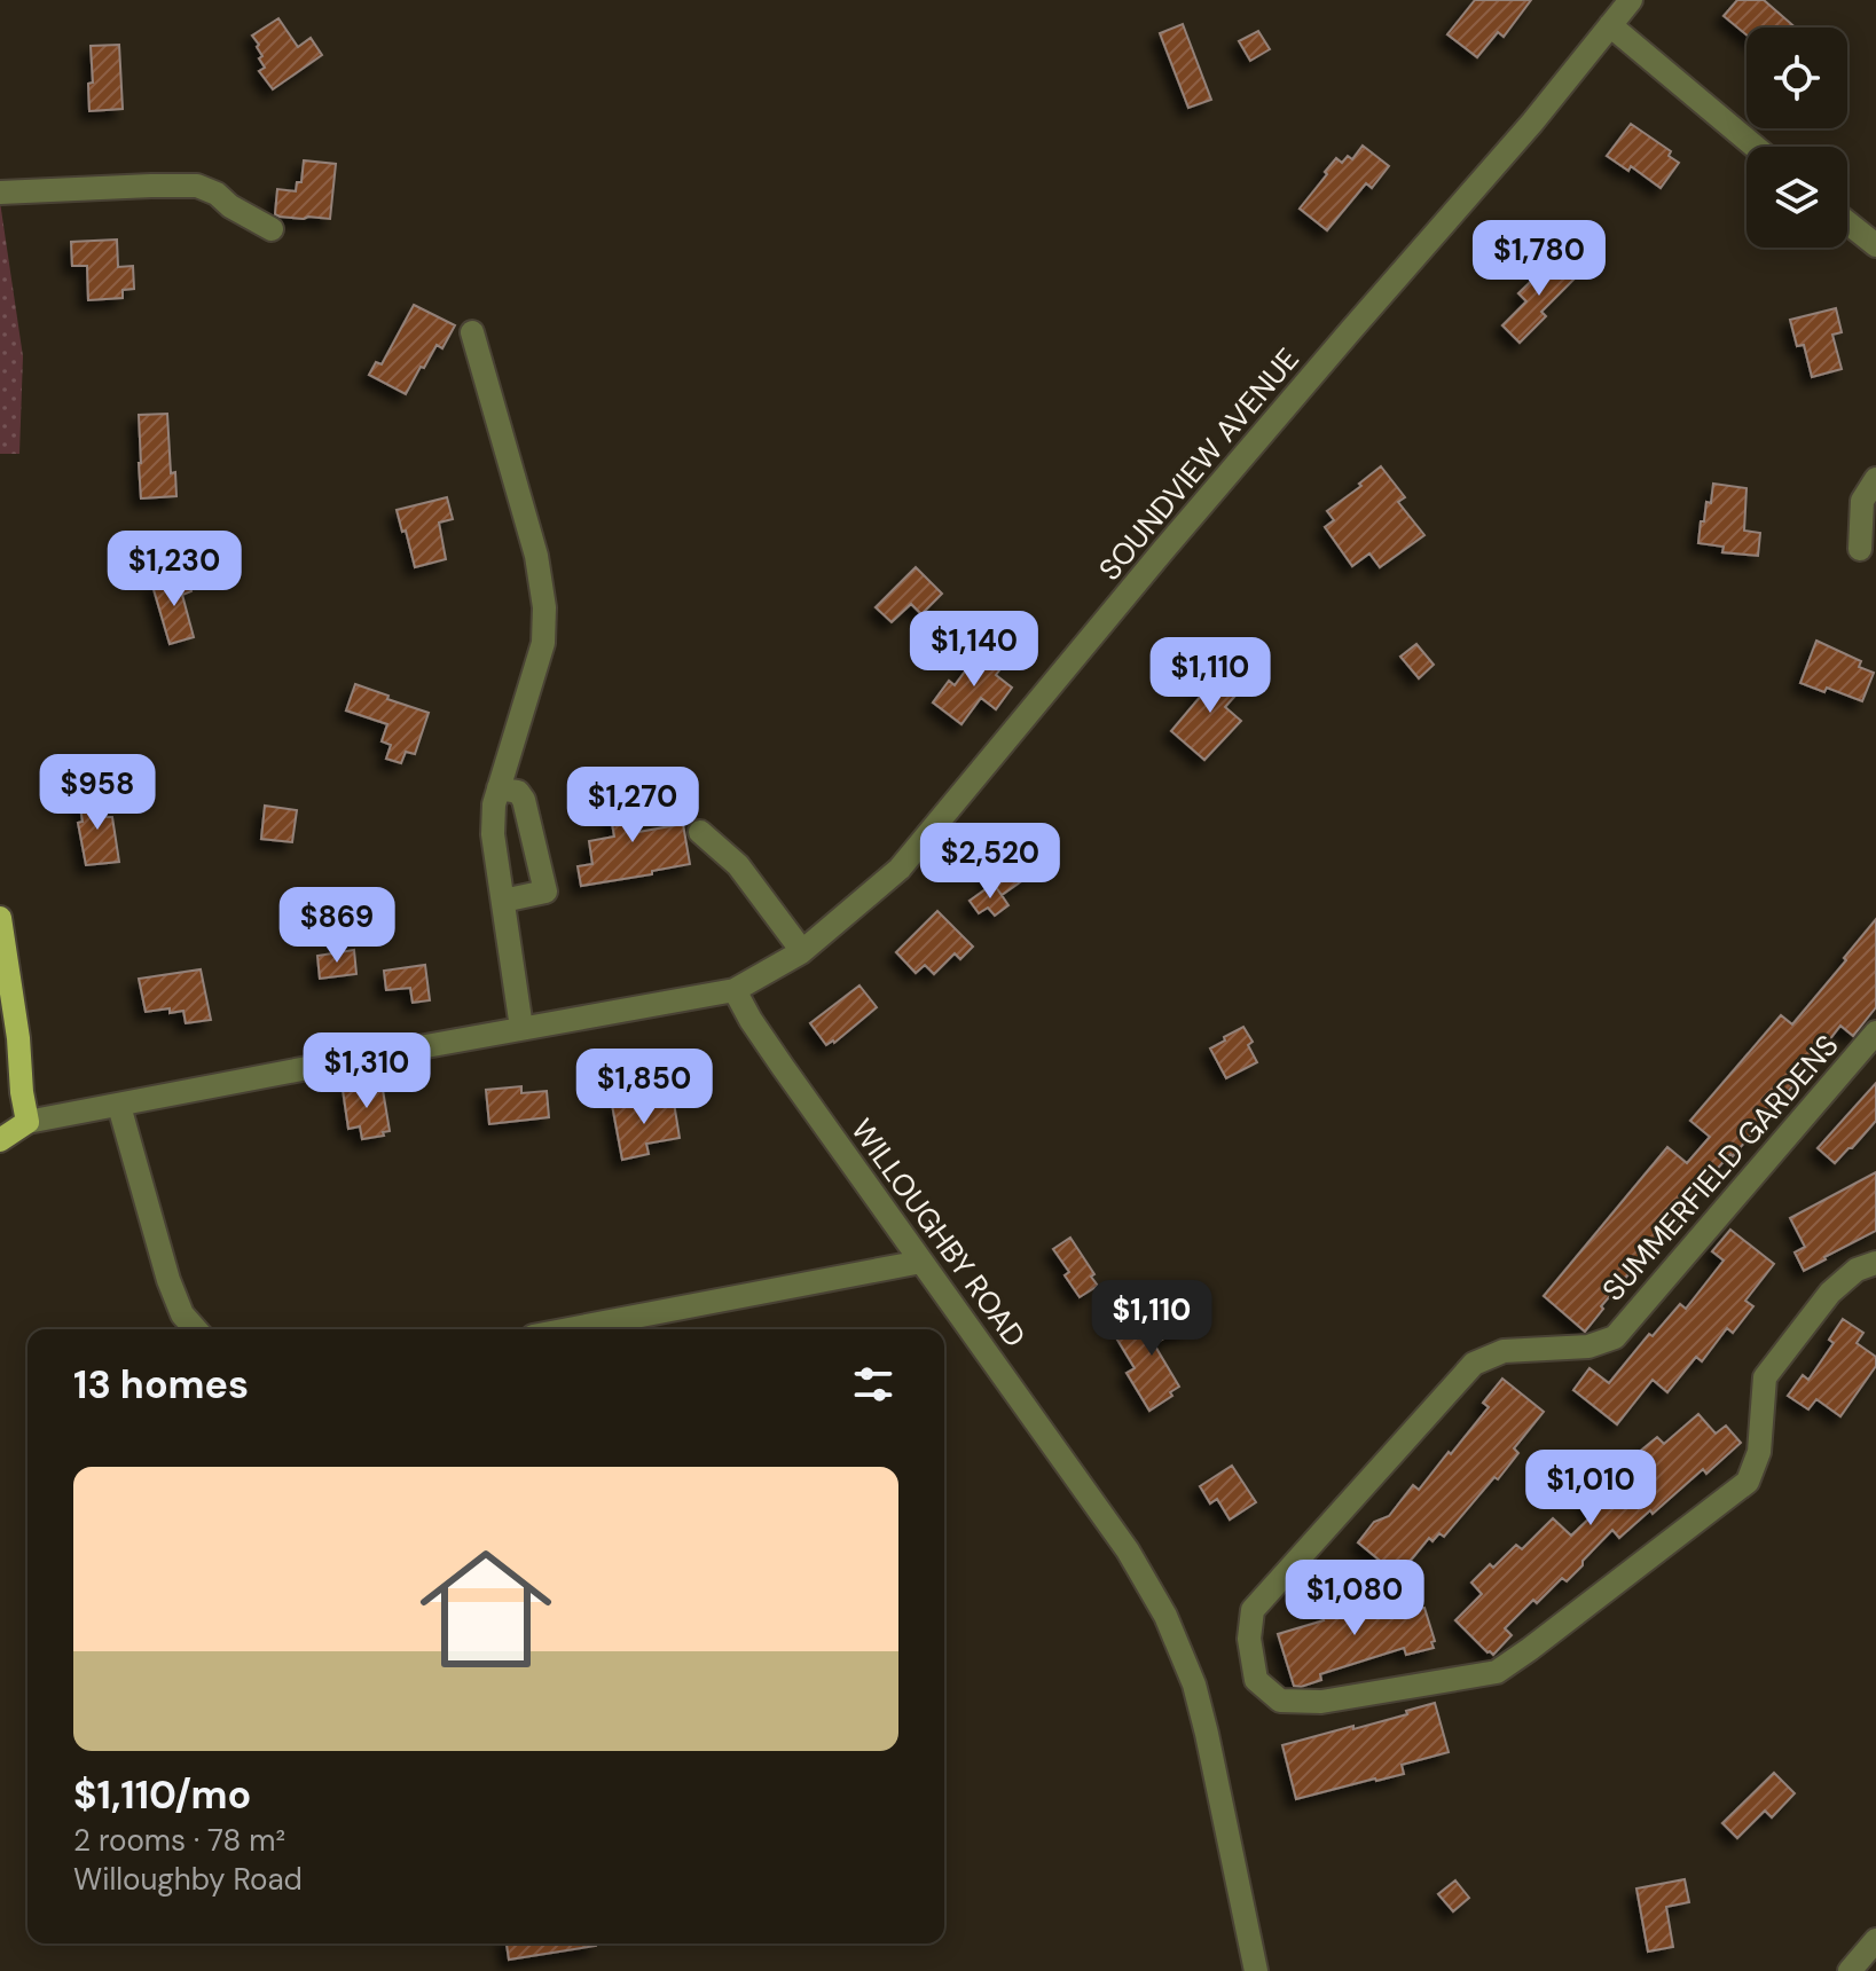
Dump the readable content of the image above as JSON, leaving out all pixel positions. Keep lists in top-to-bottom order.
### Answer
{
  "streets": {
    "main road": ["SOUNDVIEW AVENUE"],
    "street": ["SUMMERFIELD GARDENS", "WILLOUGHBY ROAD"]
  },
  "crossings": [
    ["SOUNDVIEW AVENUE", "WILLOUGHBY ROAD"]
  ],
  "page": {
    "price": [
      "$1,780",
      "$1,230",
      "$1,140",
      "$1,110",
      "$958",
      "$1,270",
      "$2,520",
      "$869",
      "$1,310",
      "$1,850",
      "$1,110",
      "$1,010",
      "$1,080"
    ],
    "heading": "13 homes",
    "list": [
      {
        "name": "$1,110/mo",
        "note": "2 rooms · 78 m² · Willoughby Road"
      }
    ]
  }
}
